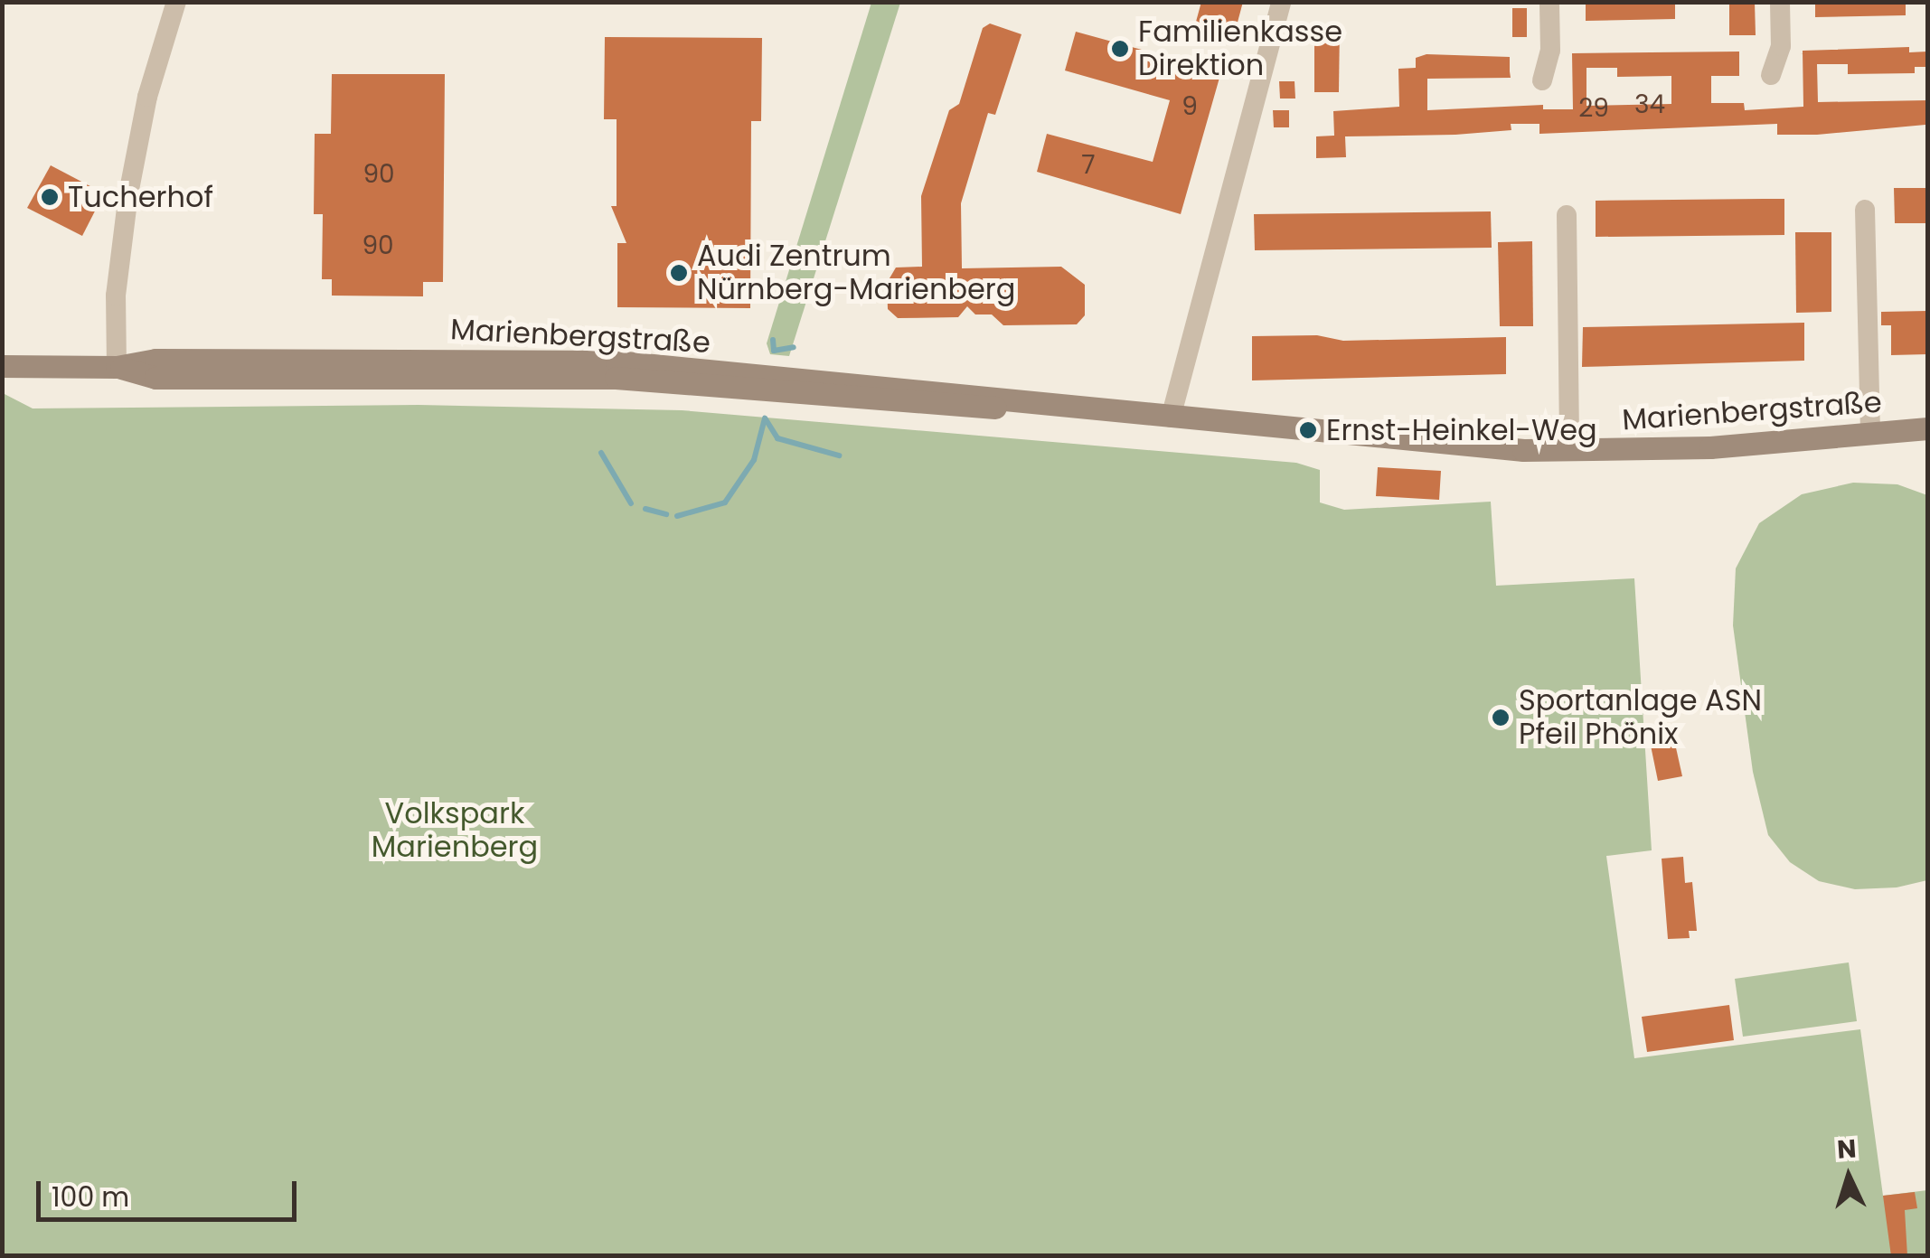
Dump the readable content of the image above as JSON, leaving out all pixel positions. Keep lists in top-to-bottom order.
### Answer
{
  "streets": {
    "main road": ["Marienbergstraße"]
  },
  "parks": ["Volkspark Marienberg"],
  "places": [
    "Familienkasse Direktion",
    "Tucherhof",
    "Audi Zentrum Nürnberg-Marienberg",
    "Ernst-Heinkel-Weg",
    "Sportanlage ASN Pfeil Phönix"
  ],
  "house_numbers": [
    "34",
    "9",
    "29",
    "7",
    "90",
    "90"
  ],
  "scale_bar": "100 m",
  "north": "top"
}
